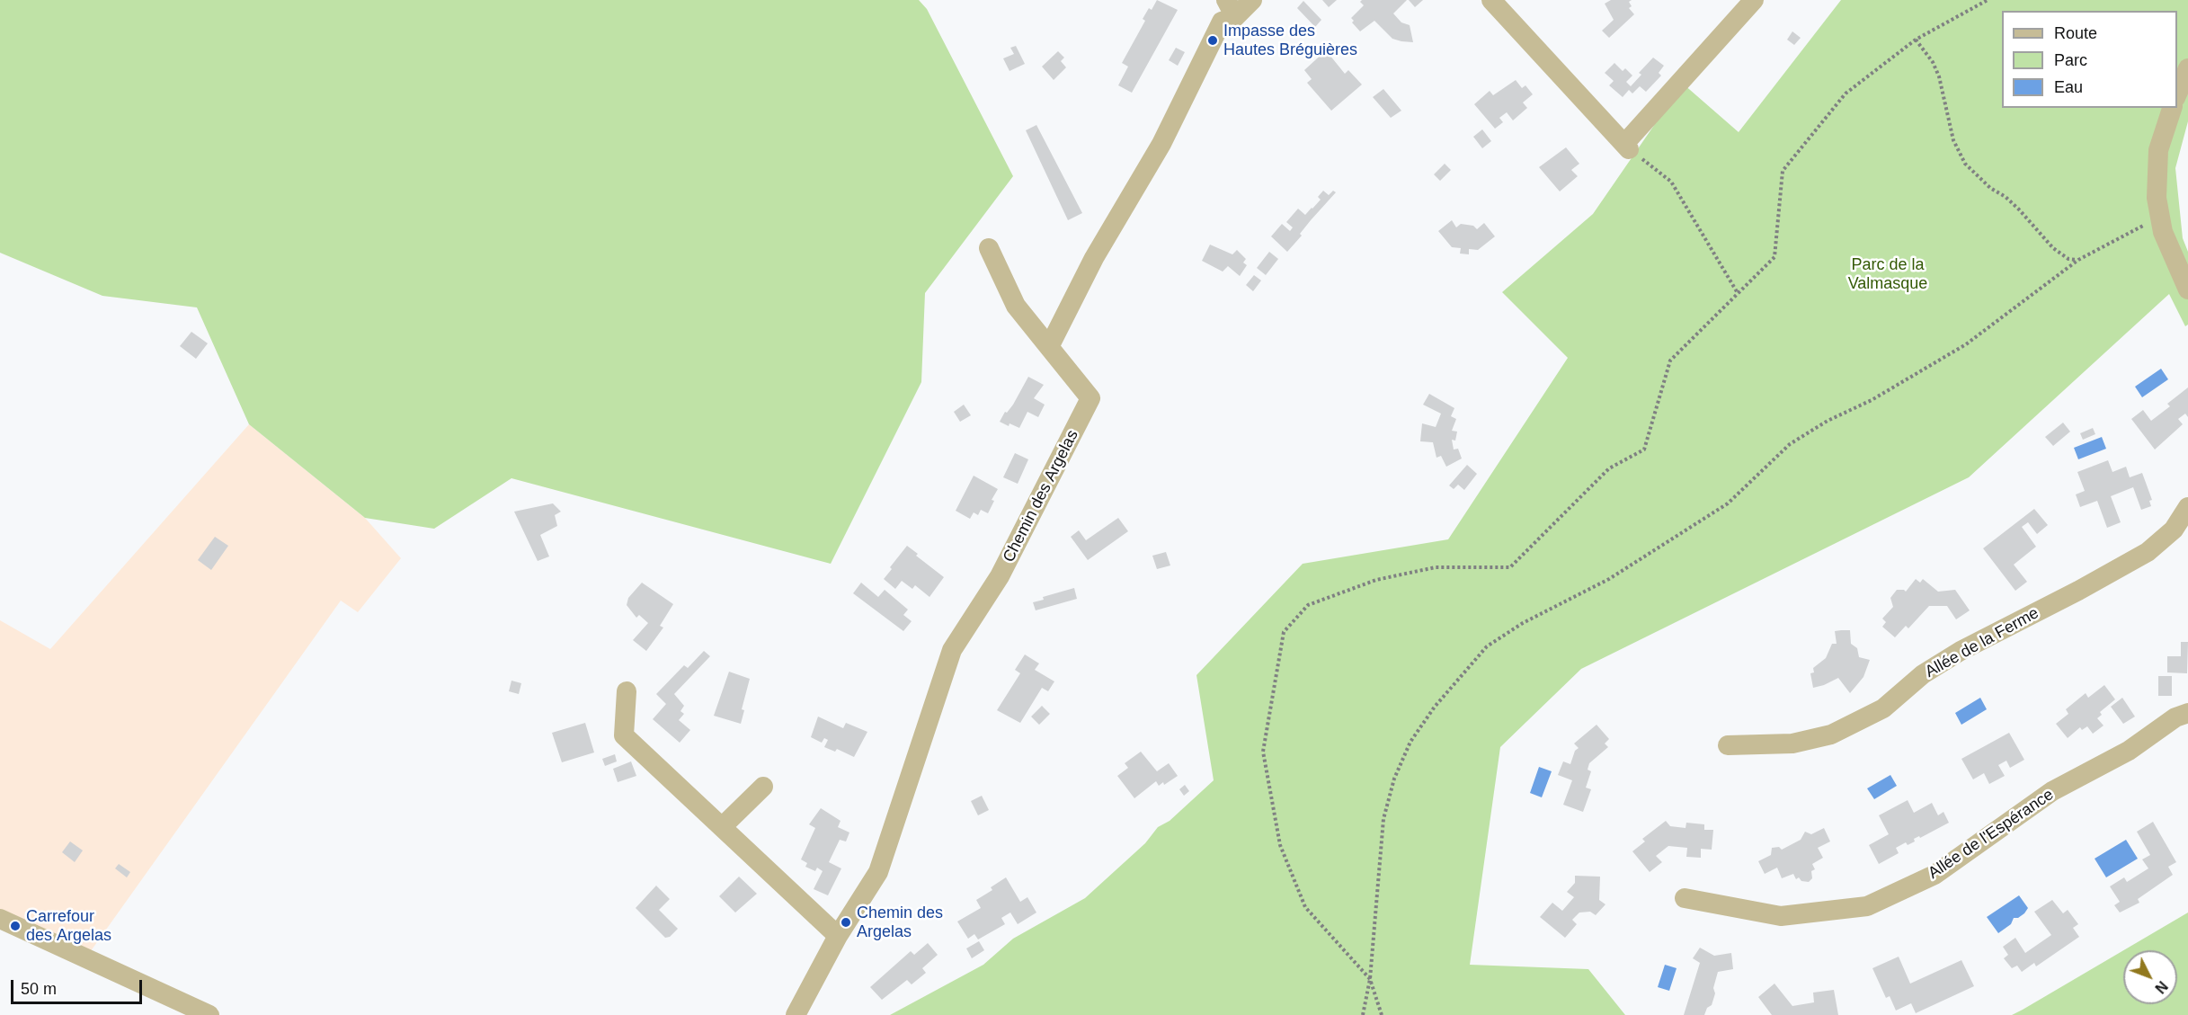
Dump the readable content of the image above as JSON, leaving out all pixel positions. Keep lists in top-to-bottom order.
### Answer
{
  "streets": {
    "street": ["Chemin des Argelas", "Allée de la Ferme", "Allée de l'Espérance"]
  },
  "parks": ["Parc de la Valmasque"],
  "places": ["Impasse des Hautes Bréguières", "Chemin des Argelas", "Carrefour des Argelas"],
  "legend": ["Route", "Parc", "Eau"],
  "scale_bar": "50 m",
  "north": "bottom right"
}
